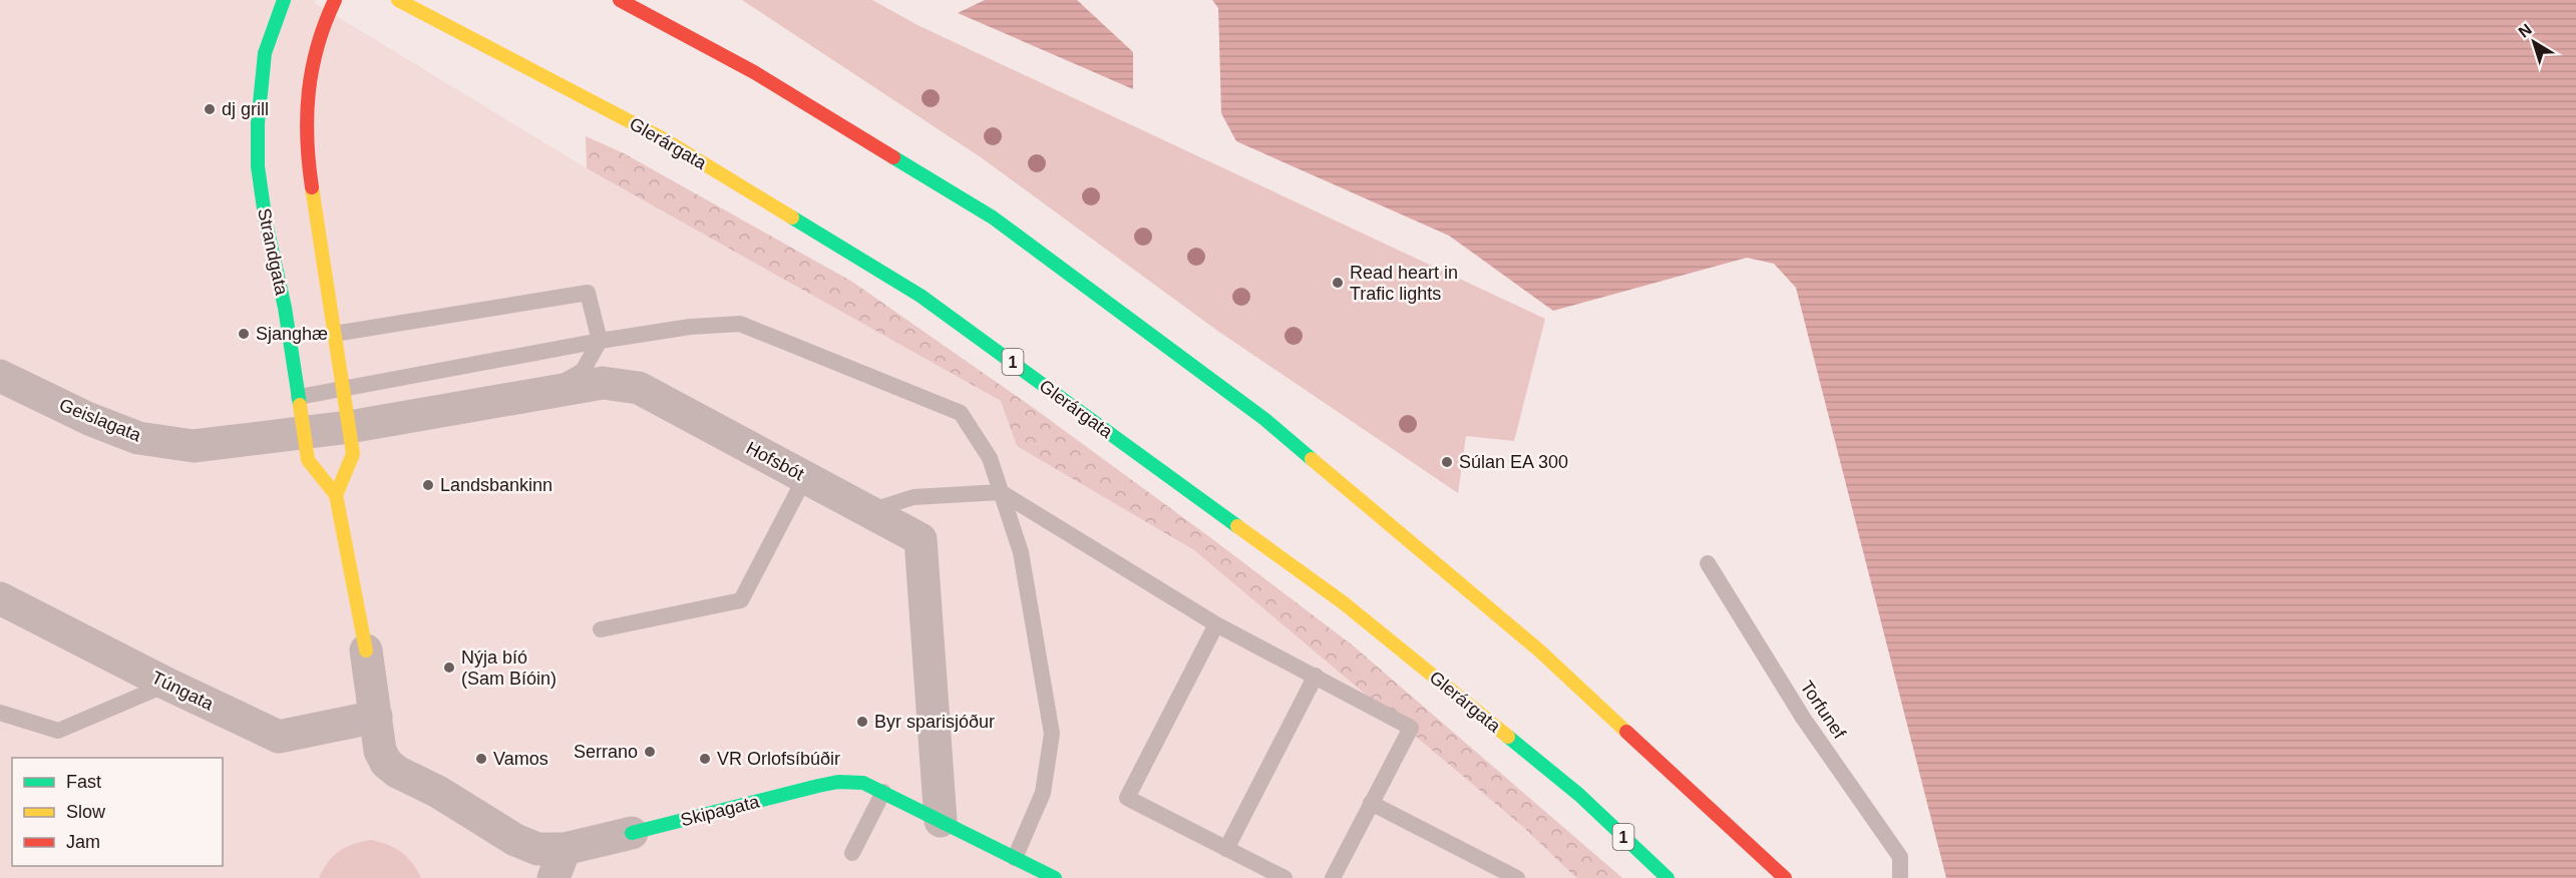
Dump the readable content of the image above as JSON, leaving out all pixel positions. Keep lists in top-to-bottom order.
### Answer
{
  "streets": {
    "main road": [
      "Glerárgata",
      "Strandgata",
      "1",
      "Skipagata"
    ],
    "street": ["Geislagata", "Hofsbót", "Túngata"],
    "lane": ["Torfunef"]
  },
  "crossings": [
    ["Strandgata", "Geislagata"],
    ["Strandgata", "Túngata"],
    ["Strandgata", "Skipagata"],
    ["Geislagata", "Hofsbót"],
    ["Hofsbót", "Skipagata"]
  ],
  "places": [
    "dj grill",
    "Read heart in Trafic lights",
    "Sjanghæ",
    "Súlan EA 300",
    "Landsbankinn",
    "Nýja bíó (Sam Bíóin)",
    "Byr sparisjóður",
    "Serrano",
    "Vamos",
    "VR Orlofsíbúðir"
  ],
  "legend": ["Fast", "Slow", "Jam"],
  "north": "top left"
}
